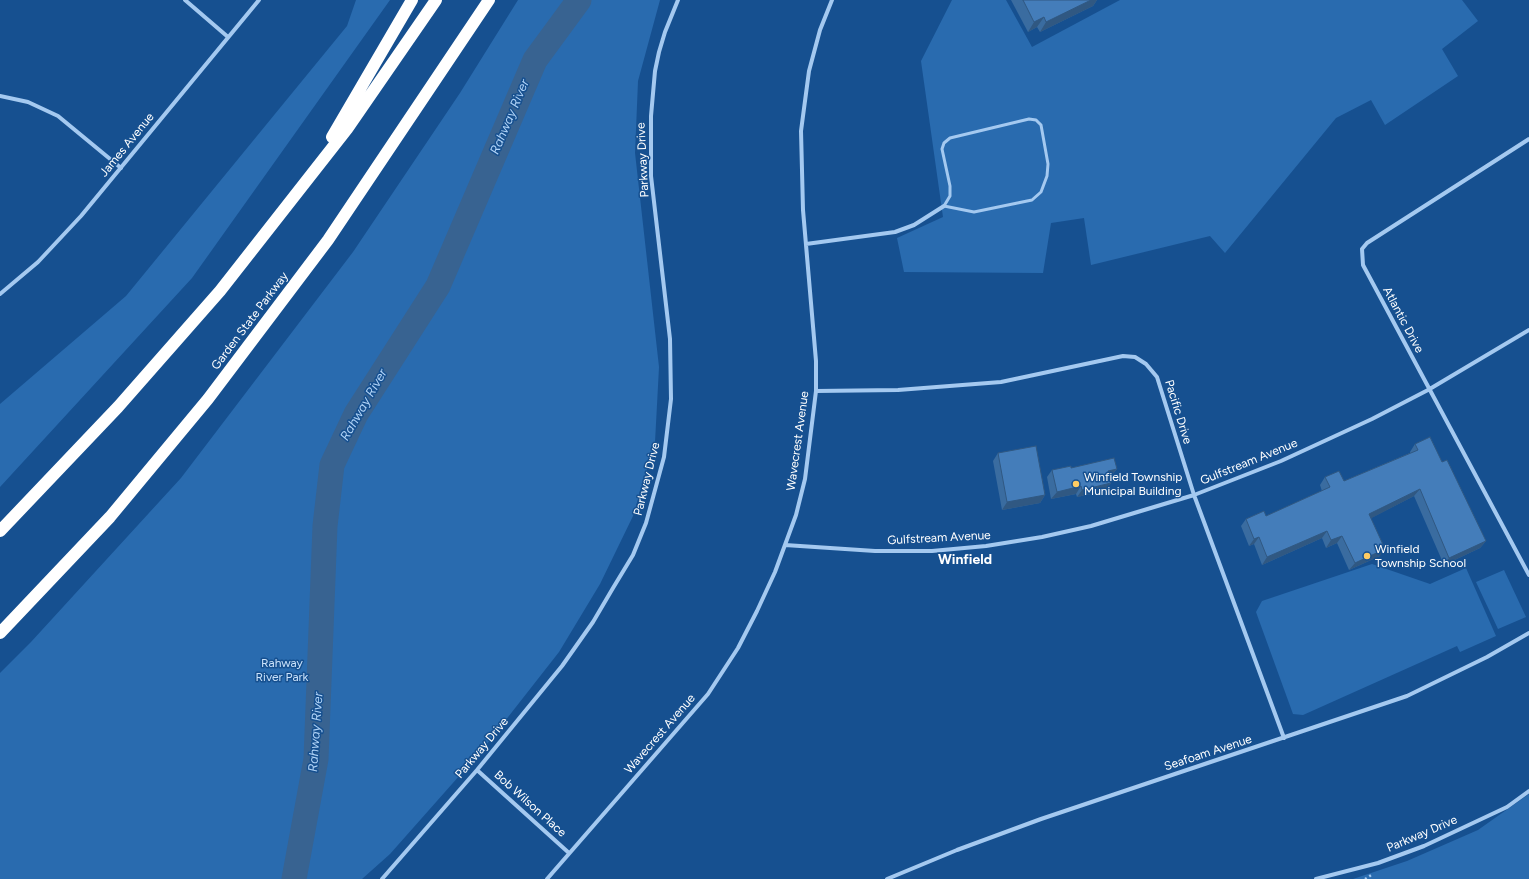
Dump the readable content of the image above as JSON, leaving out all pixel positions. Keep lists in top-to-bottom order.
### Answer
{
  "streets": {
    "highway": ["Garden State Parkway"],
    "street": [
      "James Avenue",
      "Parkway Drive",
      "Atlantic Drive",
      "Pacific Drive",
      "Wavecrest Avenue",
      "Gulfstream Avenue",
      "Seafoam Avenue",
      "Bob Wilson Place"
    ]
  },
  "crossings": [
    ["Parkway Drive", "Bob Wilson Place"],
    ["Atlantic Drive", "Gulfstream Avenue"],
    ["Pacific Drive", "Wavecrest Avenue"],
    ["Pacific Drive", "Gulfstream Avenue"],
    ["Pacific Drive", "Seafoam Avenue"],
    ["Wavecrest Avenue", "Gulfstream Avenue"],
    ["Wavecrest Avenue", "Bob Wilson Place"]
  ],
  "districts": ["Winfield"],
  "water": ["Rahway River"],
  "parks": ["Rahway River Park"],
  "places": ["Winfield Township Municipal Building", "Winfield Township School"]
}
